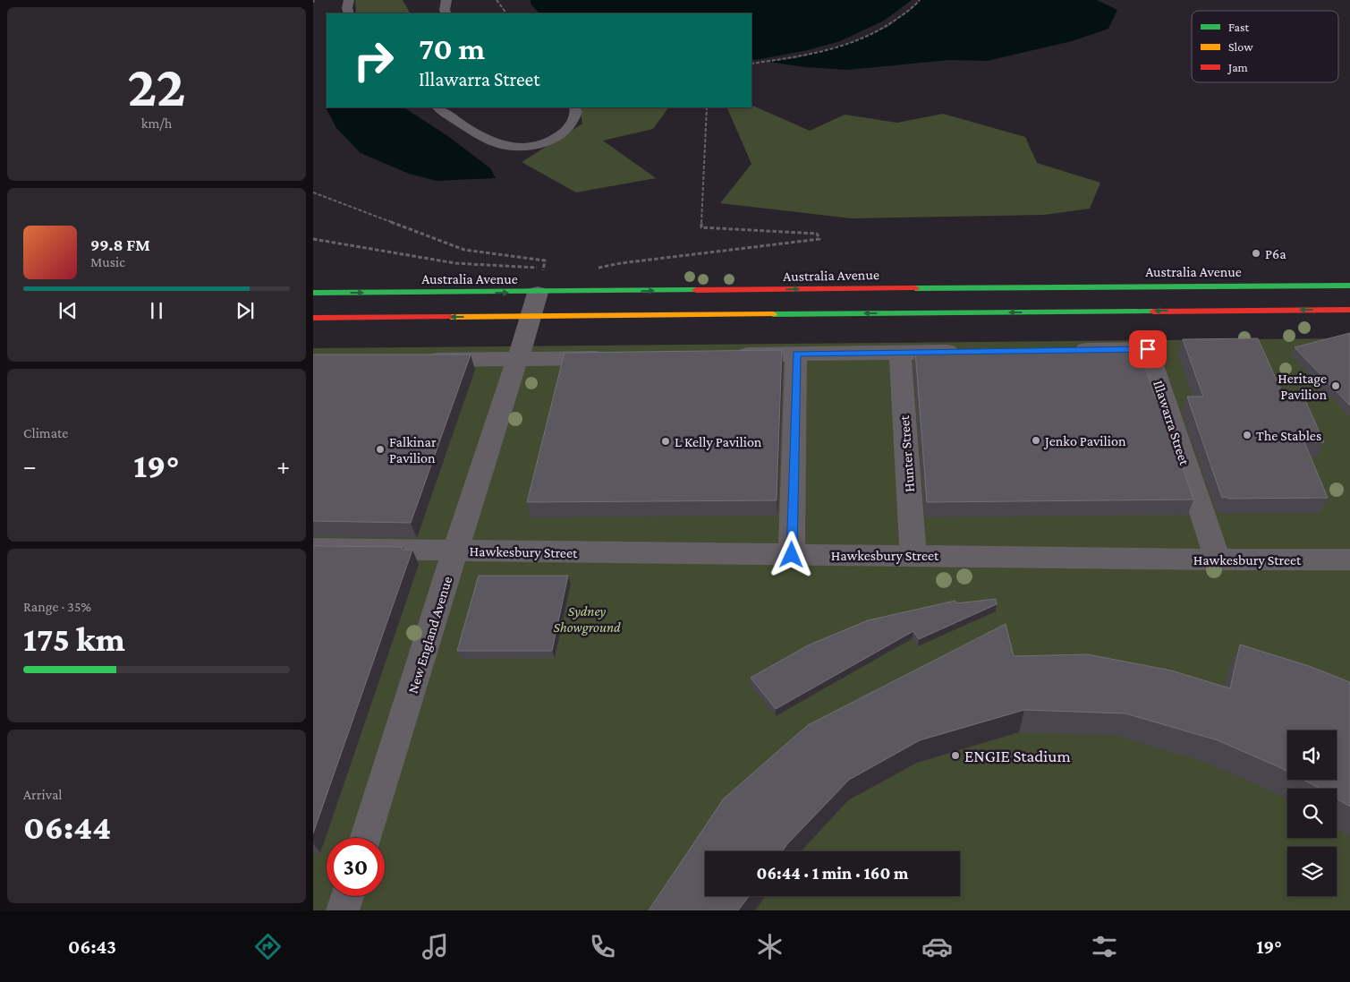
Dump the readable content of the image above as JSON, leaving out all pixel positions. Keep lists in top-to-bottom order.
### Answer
{
  "streets": {
    "main road": ["Australia Avenue"],
    "street": [
      "Illawarra Street",
      "Hunter Street",
      "Hawkesbury Street",
      "New England Avenue"
    ]
  },
  "crossings": [
    ["Australia Avenue", "New England Avenue"],
    ["Illawarra Street", "Hawkesbury Street"],
    ["Hunter Street", "Hawkesbury Street"],
    ["Hawkesbury Street", "New England Avenue"]
  ],
  "parks": ["Sydney Showground"],
  "places": [
    "P6a",
    "Heritage Pavilion",
    "The Stables",
    "Jenko Pavilion",
    "L Kelly Pavilion",
    "Falkinar Pavilion",
    "ENGIE Stadium"
  ],
  "legend": ["Fast", "Slow", "Jam"],
  "page": {
    "tile": [
      ["22", "km/h"],
      "Climate",
      ["Range · 35%", "175 km"],
      ["Arrival", "06:44"]
    ],
    "turn": ["70 m", "Illawarra Street"],
    "song": ["99.8 FM", "Music"],
    "heat": ["−", "19°", "+"],
    "limit": "30",
    "trip": "06:44 · 1 min · 160 m",
    "tabs": ["06:43", "19°"]
  }
}
